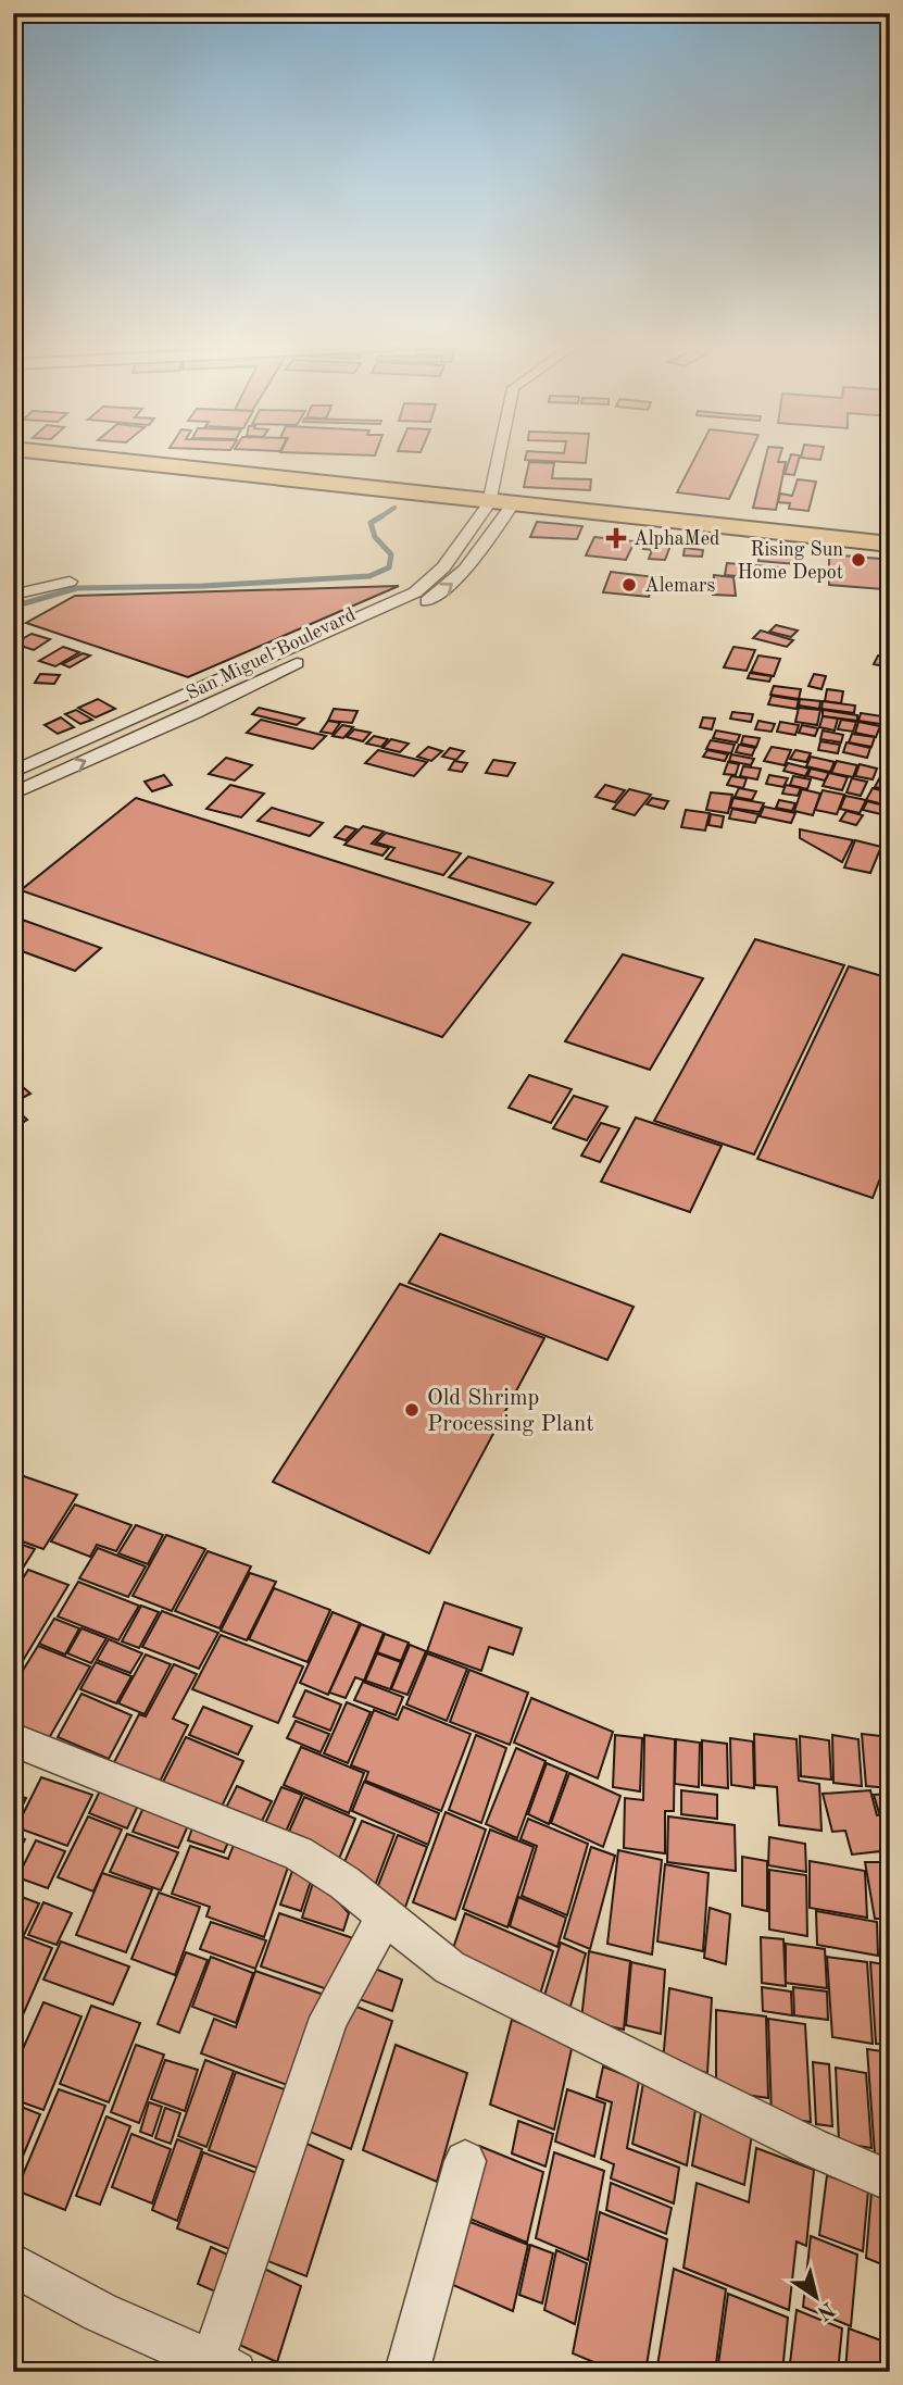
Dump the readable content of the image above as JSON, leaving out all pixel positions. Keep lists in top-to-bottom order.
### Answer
{
  "streets": {
    "street": ["San Miguel Boulevard"]
  },
  "places": {
    "health": ["AlphaMed"],
    "other": ["Rising Sun Home Depot", "Alemars", "Old Shrimp Processing Plant"]
  },
  "north": "bottom right"
}
